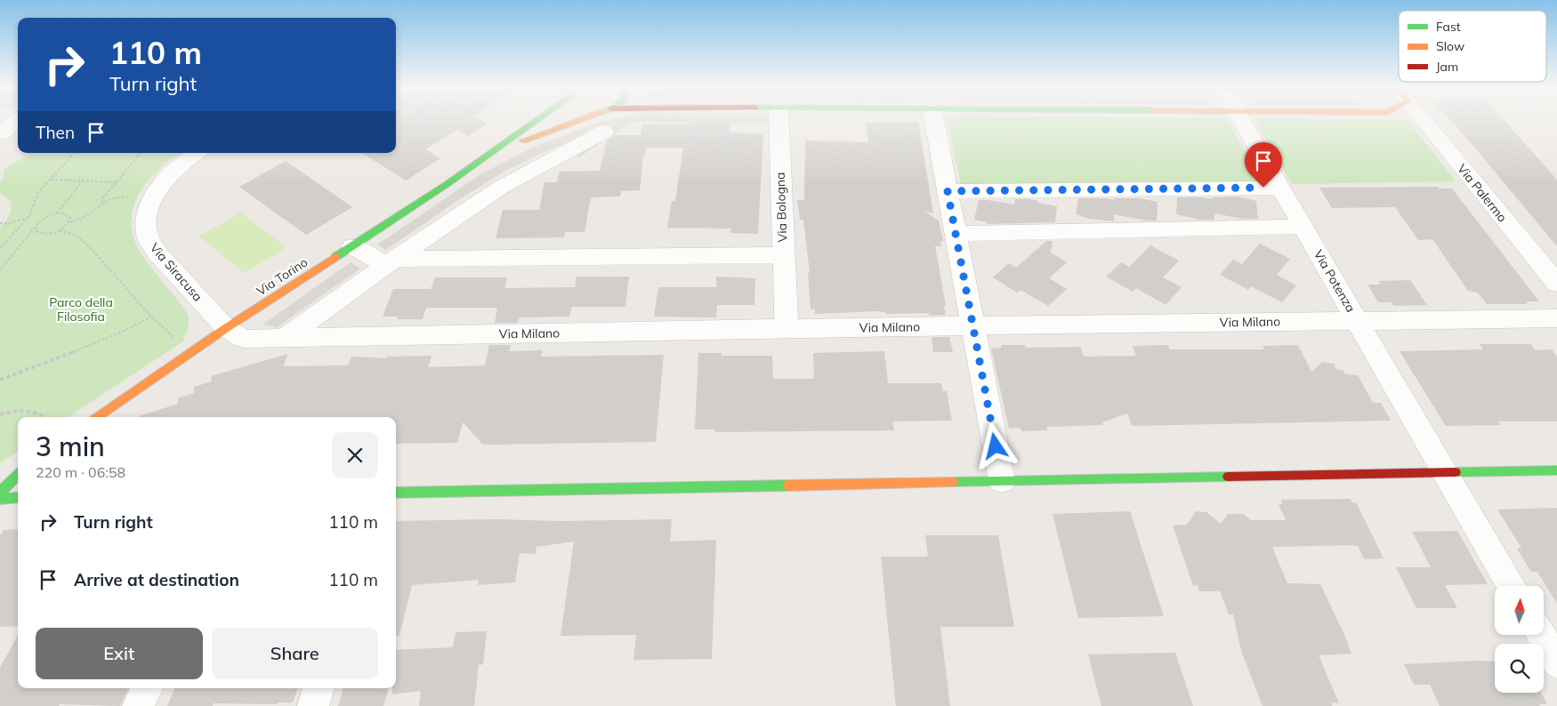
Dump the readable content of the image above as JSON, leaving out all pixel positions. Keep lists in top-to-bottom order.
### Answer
{
  "streets": {
    "street": [
      "Via Palermo",
      "Via Bologna",
      "Via Siracusa",
      "Via Torino",
      "Via Potenza",
      "Via Milano"
    ]
  },
  "crossings": [
    ["Via Bologna", "Via Milano"],
    ["Via Siracusa", "Via Torino"],
    ["Via Siracusa", "Via Milano"],
    ["Via Torino", "Via Milano"],
    ["Via Potenza", "Via Milano"]
  ],
  "parks": ["Parco della Filosofia"],
  "legend": ["Fast", "Slow", "Jam"],
  "north": "top",
  "page": {
    "turn": ["110 m", "Turn right"],
    "then": "Then",
    "heading": ["3 min", "220 m · 06:58"],
    "list": [
      {
        "name": "Turn right",
        "value": "110 m"
      },
      {
        "name": "Arrive at destination",
        "value": "110 m"
      }
    ],
    "buttons": ["Exit", "Share"]
  }
}
